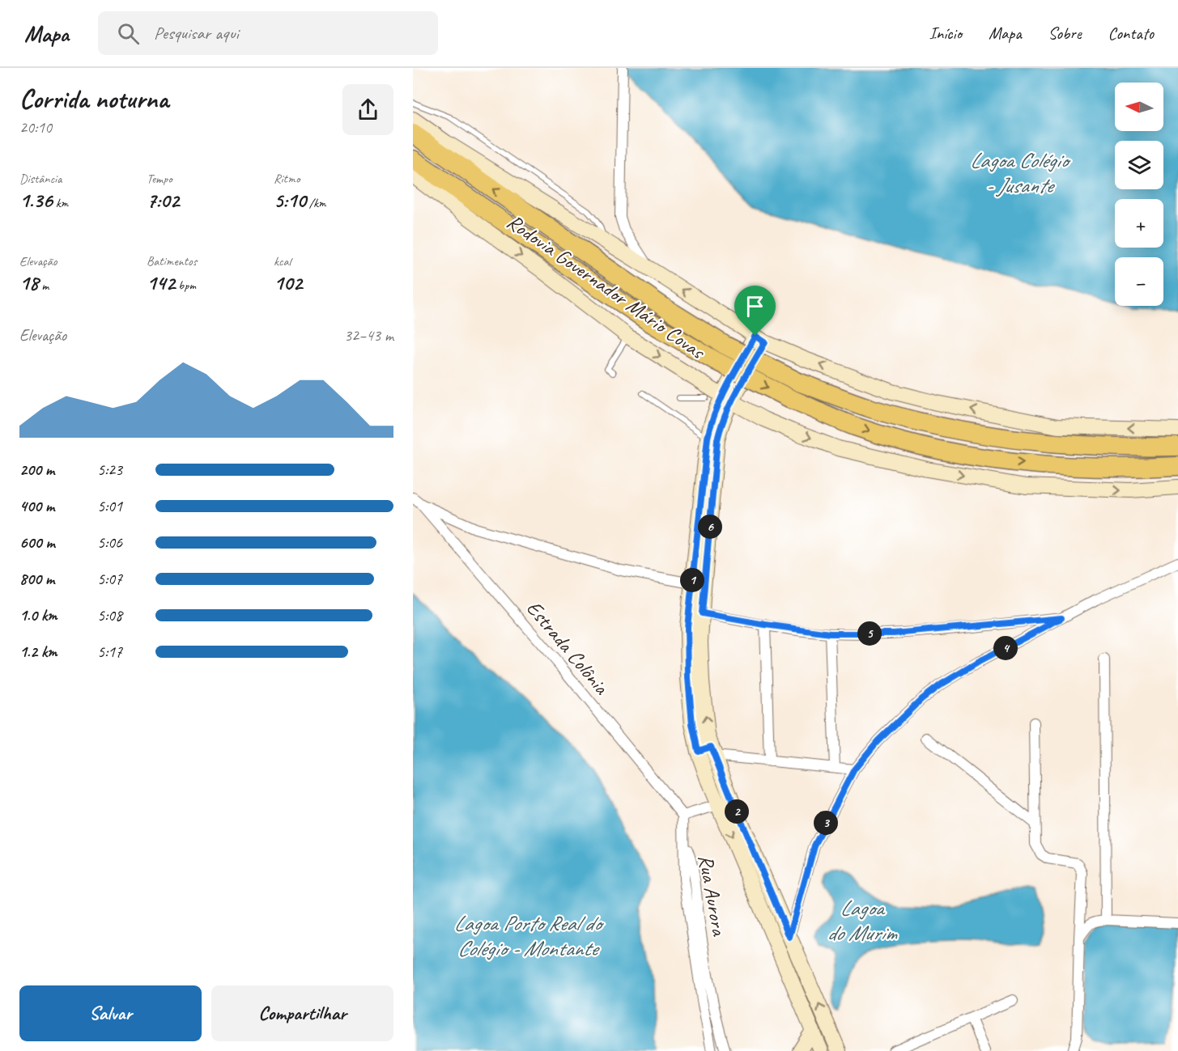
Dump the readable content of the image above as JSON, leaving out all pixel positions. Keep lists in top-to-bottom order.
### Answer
{
  "streets": {
    "highway": ["Rodovia Governador Mário Covas"],
    "street": ["Estrada Colônia", "Rua Aurora"]
  },
  "water": ["Lagoa Colégio - Jusante", "Lagoa do Murim", "Lagoa Porto Real do Colégio - Montante"],
  "north": "left",
  "page": {
    "header": "Mapa",
    "search": "Pesquisar aqui",
    "nav": [
      "Início",
      "Mapa",
      "Sobre",
      "Contato"
    ],
    "heading": ["Corrida noturna", "20:10"],
    "map_buttons": ["+", "−"],
    "stats": [
      ["Distância", "1.36 km"],
      ["Tempo", "7:02"],
      ["Ritmo", "5:10 /km"],
      ["Elevação", "18 m"],
      ["Batimentos", "142 bpm"],
      ["kcal", "102"]
    ],
    "chart": ["Elevação", "32–43 m"],
    "list": [
      {
        "name": "200 m",
        "note": "5:23"
      },
      {
        "name": "400 m",
        "note": "5:01"
      },
      {
        "name": "600 m",
        "note": "5:06"
      },
      {
        "name": "800 m",
        "note": "5:07"
      },
      {
        "name": "1.0 km",
        "note": "5:08"
      },
      {
        "name": "1.2 km",
        "note": "5:17"
      }
    ],
    "pins": [
      "6",
      "1",
      "5",
      "4",
      "2",
      "3"
    ],
    "buttons": ["Salvar", "Compartilhar"]
  }
}
